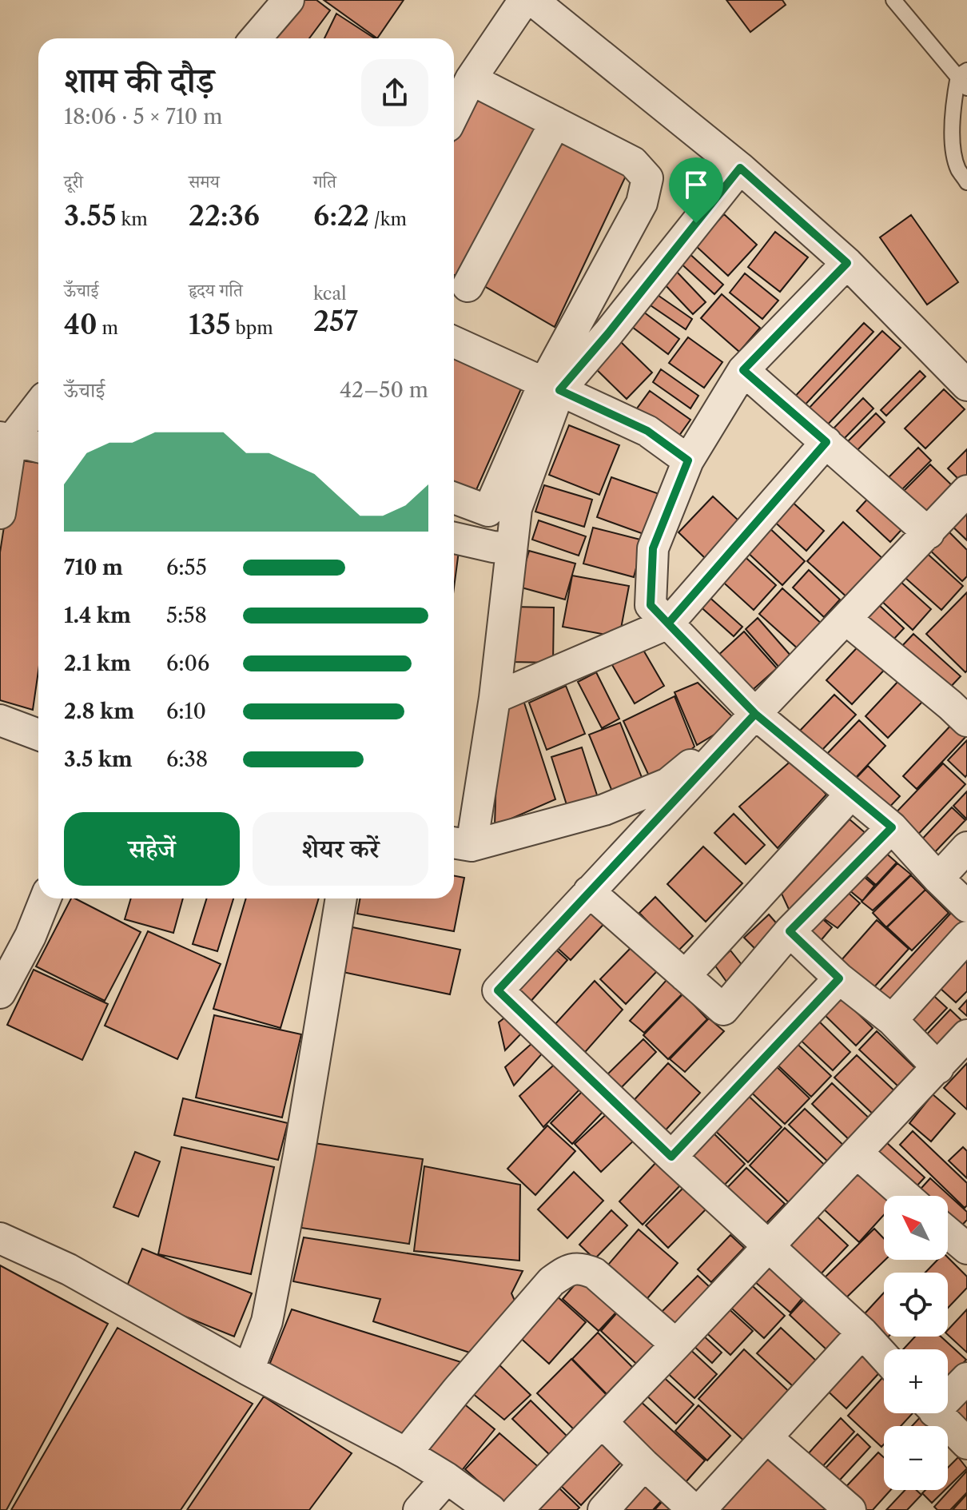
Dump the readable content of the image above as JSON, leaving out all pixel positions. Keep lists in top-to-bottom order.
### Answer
{
  "north": "top left",
  "page": {
    "heading": ["शाम की दौड़", "18:06 · 5 × 710 m"],
    "stats": [
      ["दूरी", "3.55 km"],
      ["समय", "22:36"],
      ["गति", "6:22 /km"],
      ["ऊँचाई", "40 m"],
      ["हृदय गति", "135 bpm"],
      ["kcal", "257"]
    ],
    "chart": ["ऊँचाई", "42–50 m"],
    "list": [
      {
        "name": "710 m",
        "note": "6:55"
      },
      {
        "name": "1.4 km",
        "note": "5:58"
      },
      {
        "name": "2.1 km",
        "note": "6:06"
      },
      {
        "name": "2.8 km",
        "note": "6:10"
      },
      {
        "name": "3.5 km",
        "note": "6:38"
      }
    ],
    "buttons": ["सहेजें", "शेयर करें"],
    "map_buttons": ["+", "−"]
  }
}
